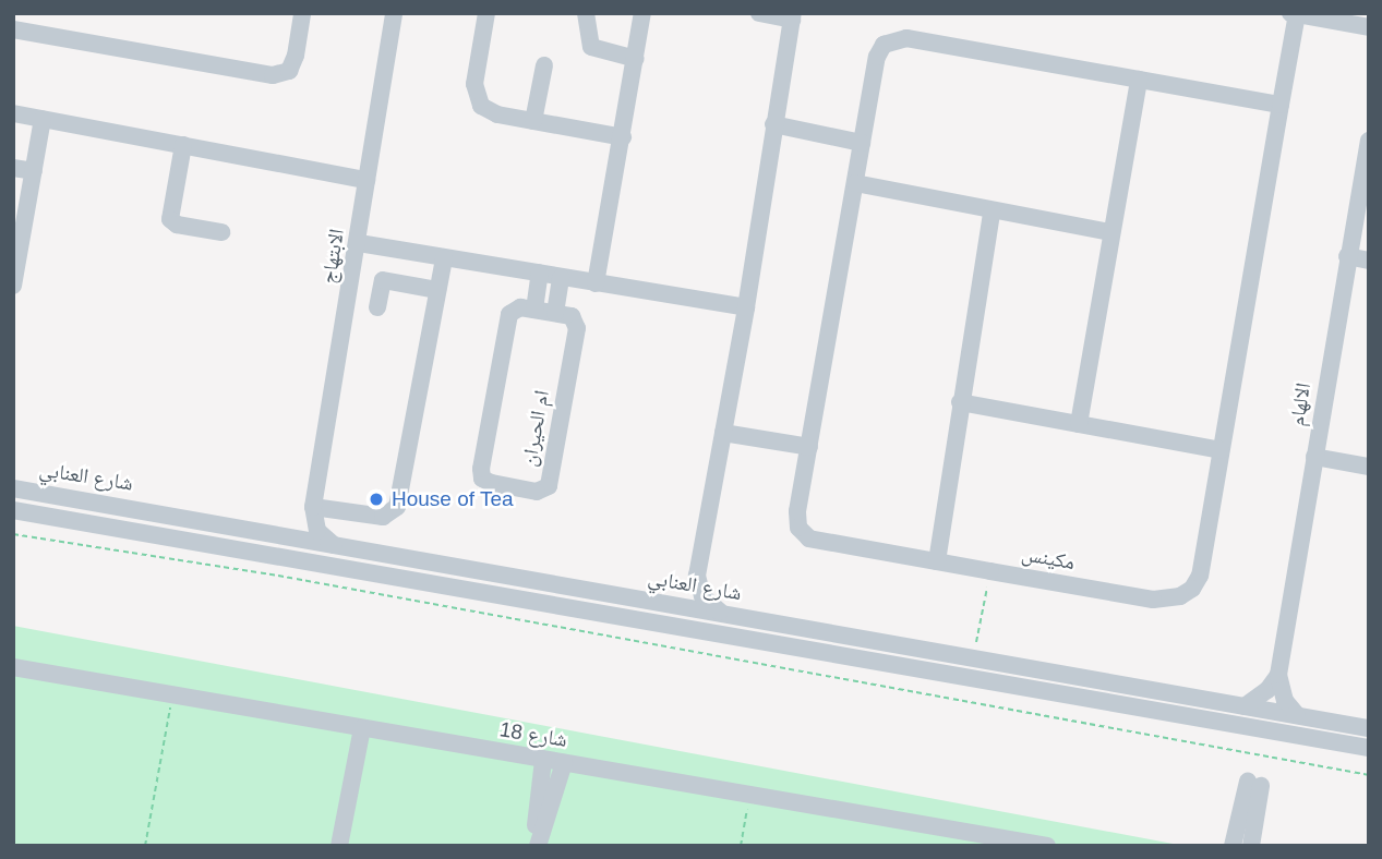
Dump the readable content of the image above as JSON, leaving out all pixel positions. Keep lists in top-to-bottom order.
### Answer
{
  "streets": {
    "street": [
      "الابتهاج",
      "الالهام",
      "ام الحيران",
      "شارع العنابي",
      "مكينس",
      "شارع 18"
    ]
  },
  "places": ["House of Tea"]
}
